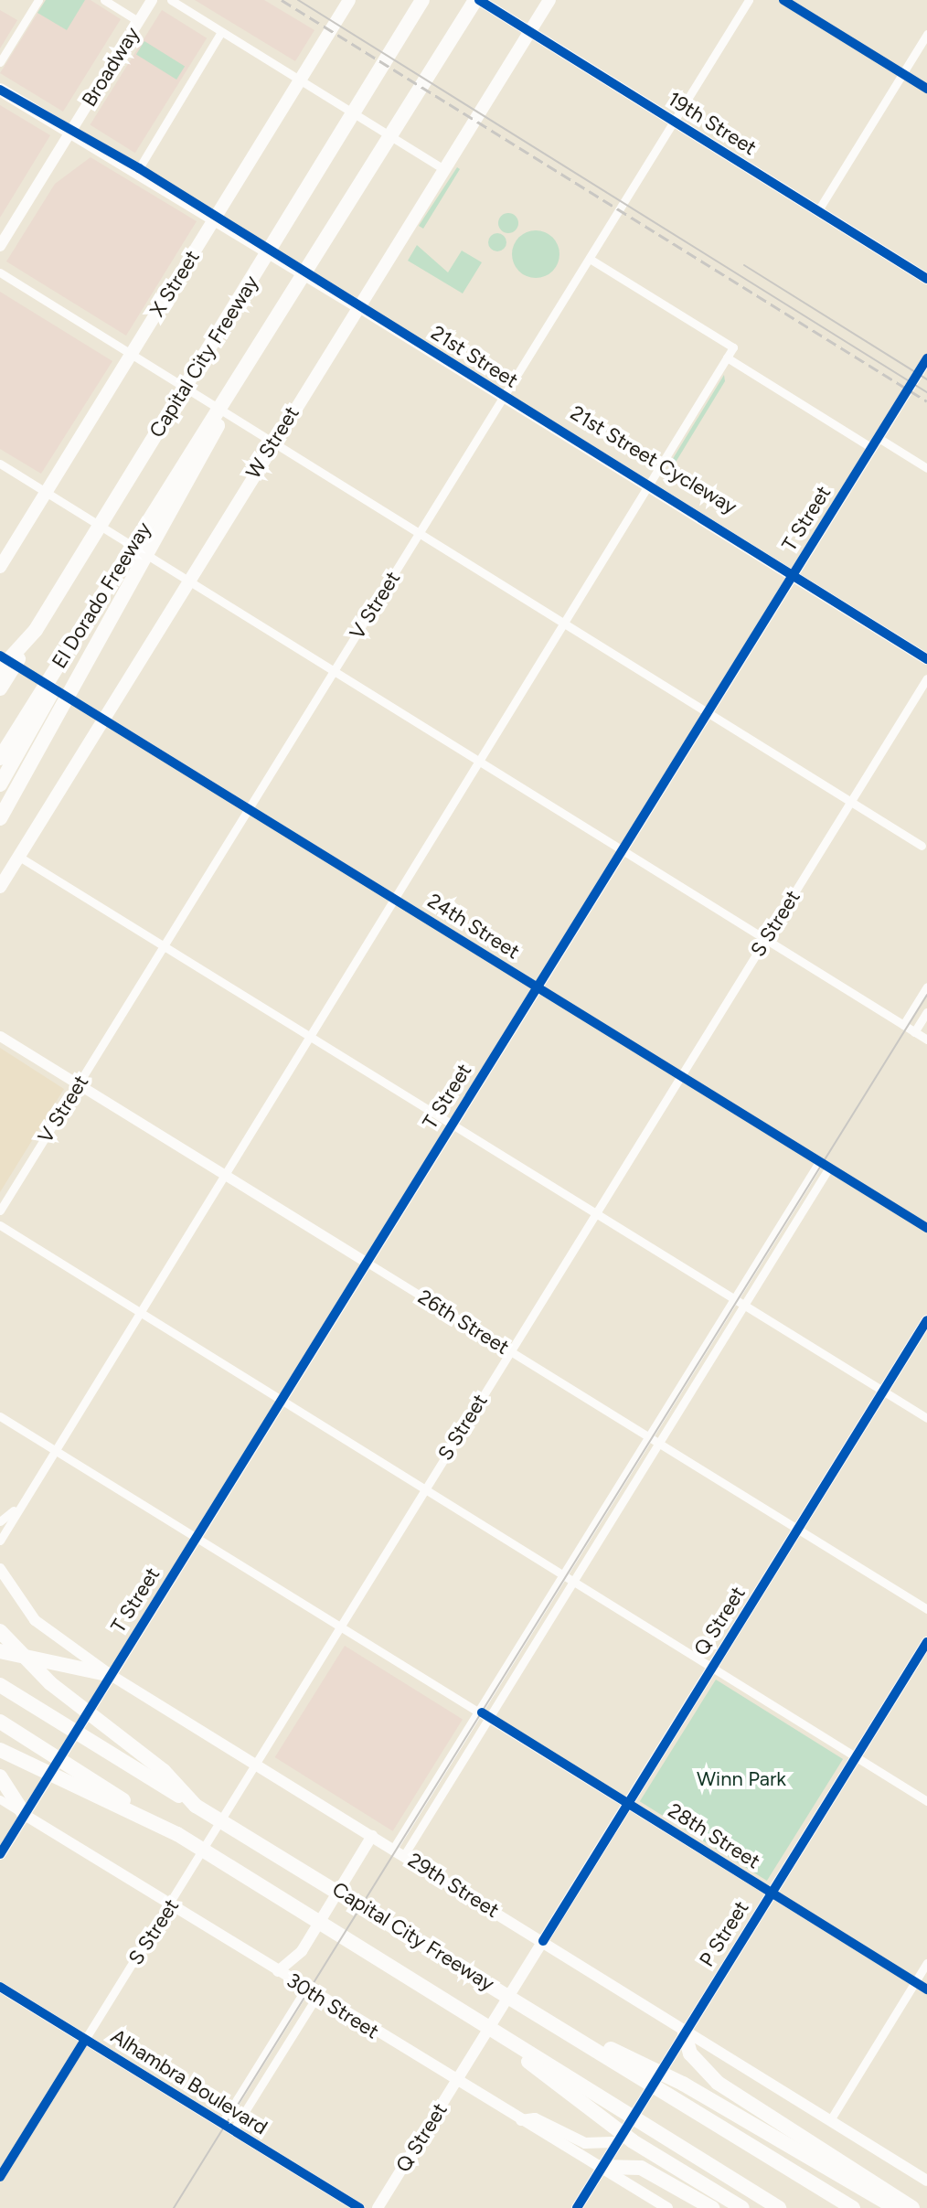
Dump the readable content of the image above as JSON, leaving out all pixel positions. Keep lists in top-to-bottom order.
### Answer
{
  "streets": {
    "highway": ["Capital City Freeway", "El Dorado Freeway"],
    "main road": [
      "Broadway",
      "19th Street",
      "X Street",
      "21st Street",
      "W Street",
      "Q Street",
      "29th Street",
      "P Street",
      "30th Street"
    ],
    "street": [
      "T Street",
      "V Street",
      "S Street",
      "24th Street",
      "26th Street",
      "28th Street",
      "Alhambra Boulevard"
    ],
    "cycle path": ["21st Street Cycleway"]
  },
  "crossings": [
    ["Broadway", "21st Street"],
    ["19th Street", "Capital City Freeway"],
    ["19th Street", "W Street"],
    ["19th Street", "V Street"],
    ["X Street", "21st Street"],
    ["Capital City Freeway", "El Dorado Freeway"],
    ["21st Street", "W Street"],
    ["21st Street", "T Street"],
    ["21st Street", "V Street"],
    ["W Street", "24th Street"],
    ["T Street", "24th Street"],
    ["T Street", "26th Street"],
    ["T Street", "28th Street"],
    ["T Street", "29th Street"],
    ["T Street", "30th Street"],
    ["V Street", "24th Street"],
    ["V Street", "26th Street"],
    ["S Street", "24th Street"],
    ["S Street", "26th Street"],
    ["S Street", "28th Street"],
    ["S Street", "29th Street"],
    ["S Street", "30th Street"],
    ["S Street", "Alhambra Boulevard"],
    ["26th Street", "Q Street"],
    ["Q Street", "28th Street"],
    ["Q Street", "29th Street"],
    ["Q Street", "30th Street"],
    ["28th Street", "P Street"],
    ["29th Street", "P Street"],
    ["P Street", "30th Street"]
  ],
  "parks": ["Winn Park"]
}
